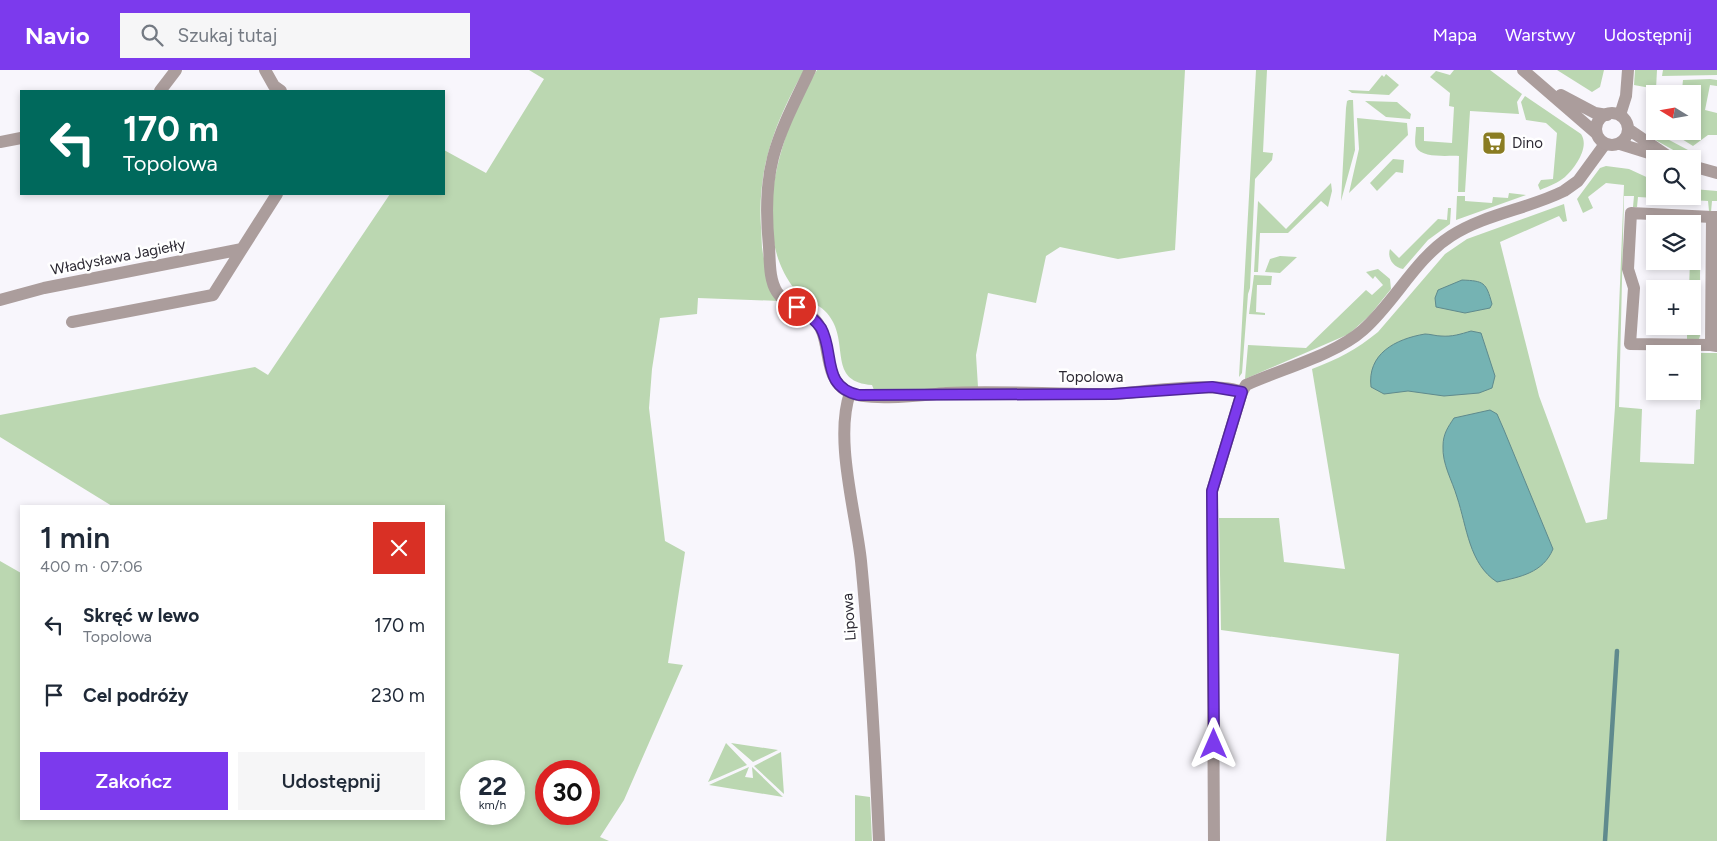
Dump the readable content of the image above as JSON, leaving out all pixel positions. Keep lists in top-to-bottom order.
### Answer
{
  "streets": {
    "street": ["Władysława Jagiełły", "Topolowa", "Lipowa"]
  },
  "crossings": [
    ["Topolowa", "Lipowa"]
  ],
  "places": {
    "supermarket": ["Dino"]
  },
  "north": "left",
  "page": {
    "header": "Navio",
    "search": "Szukaj tutaj",
    "nav": ["Mapa", "Warstwy", "Udostępnij"],
    "map_buttons": ["+", "−"],
    "turn": ["170 m", "Topolowa"],
    "heading": ["1 min", "400 m · 07:06"],
    "list": [
      {
        "name": "Skręć w lewo",
        "note": "Topolowa",
        "value": "170 m"
      },
      {
        "name": "Cel podróży",
        "value": "230 m"
      }
    ],
    "buttons": ["Zakończ", "Udostępnij"],
    "speed": "22 km/h",
    "limit": "30"
  }
}
